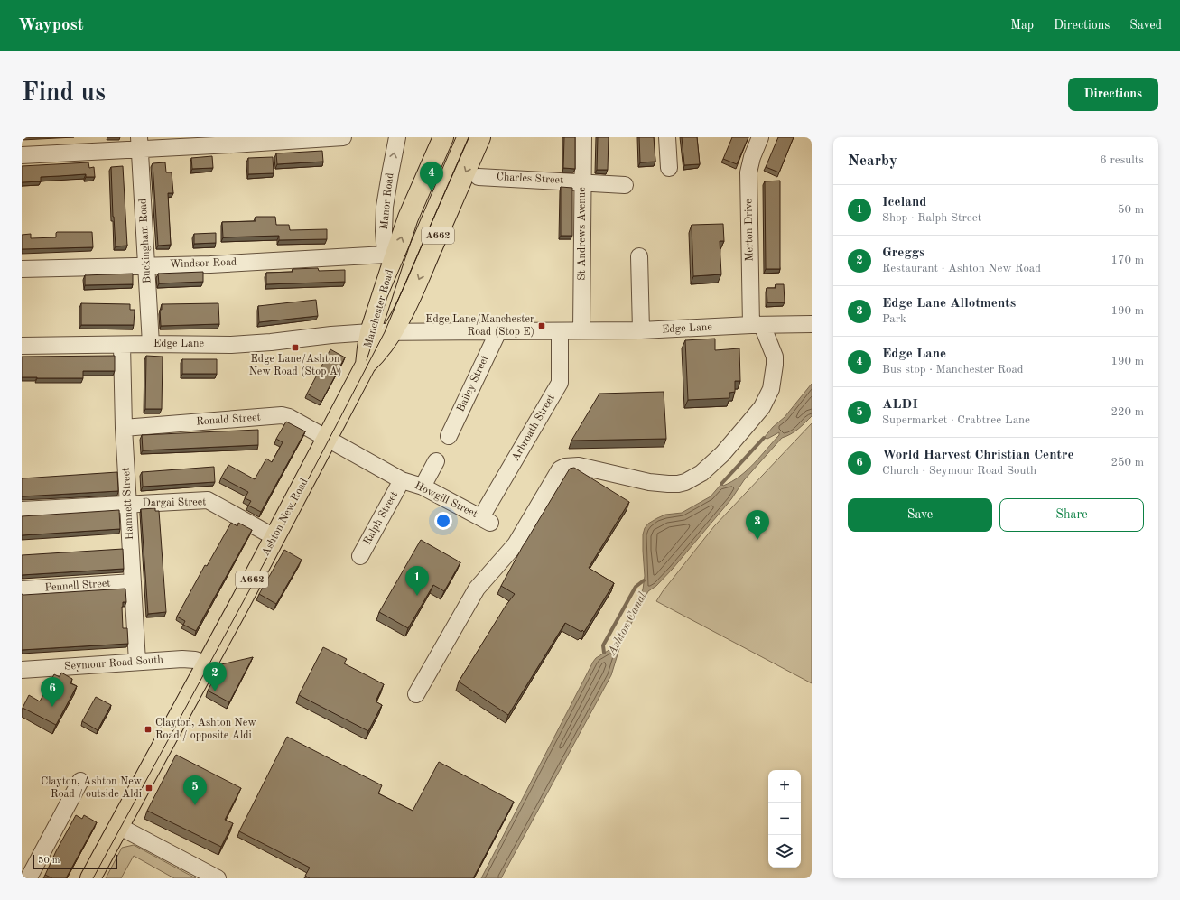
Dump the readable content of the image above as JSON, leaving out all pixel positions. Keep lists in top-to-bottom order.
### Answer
{
  "streets": {
    "main road": ["A662", "Manchester Road", "Ashton New Road"],
    "street": [
      "Charles Street",
      "Manor Road",
      "Merton Drive",
      "St Andrews Avenue",
      "Buckingham Road",
      "Windsor Road",
      "Edge Lane",
      "Bailey Street",
      "Ronald Street",
      "Arbroath Street",
      "Howgill Street",
      "Dargai Street",
      "Hamnett Street",
      "Ralph Street",
      "Pennell Street",
      "Seymour Road South"
    ]
  },
  "crossings": [
    ["Charles Street", "St Andrews Avenue"],
    ["Manor Road", "Windsor Road"],
    ["Manor Road", "Manchester Road"],
    ["Merton Drive", "Edge Lane"],
    ["St Andrews Avenue", "Edge Lane"],
    ["Buckingham Road", "Windsor Road"],
    ["Buckingham Road", "Edge Lane"],
    ["Windsor Road", "Manchester Road"],
    ["Manchester Road", "Edge Lane"],
    ["Manchester Road", "Ashton New Road"],
    ["Edge Lane", "Bailey Street"],
    ["Edge Lane", "Arbroath Street"],
    ["Edge Lane", "Hamnett Street"],
    ["Ronald Street", "Howgill Street"],
    ["Ronald Street", "Hamnett Street"],
    ["Ronald Street", "Ashton New Road"],
    ["Ronald Street", "Ralph Street"],
    ["Arbroath Street", "Howgill Street"],
    ["Howgill Street", "Ralph Street"],
    ["Dargai Street", "Hamnett Street"],
    ["Dargai Street", "Ashton New Road"],
    ["Hamnett Street", "Pennell Street"],
    ["Hamnett Street", "Seymour Road South"],
    ["Ashton New Road", "Seymour Road South"]
  ],
  "one_way": ["Manor Road"],
  "water": ["Ashton Canal"],
  "places": {
    "transit": [
      "Edge Lane/Manchester Road (Stop E)",
      "Edge Lane/Ashton New Road (Stop A)",
      "Clayton, Ashton New Road / opposite Aldi",
      "Clayton, Ashton New Road / outside Aldi"
    ]
  },
  "scale_bar": "50 m",
  "page": {
    "header": "Waypost",
    "nav": ["Map", "Directions", "Saved"],
    "buttons": [
      "Directions",
      ["Save", "Share"]
    ],
    "title": "Find us",
    "heading": ["Nearby", "6 results"],
    "pins": [
      "4",
      "3",
      "1",
      "2",
      "6",
      "5"
    ],
    "list": [
      {
        "mark": "1",
        "name": "Iceland",
        "note": "Shop · Ralph Street",
        "value": "50 m"
      },
      {
        "mark": "2",
        "name": "Greggs",
        "note": "Restaurant · Ashton New Road",
        "value": "170 m"
      },
      {
        "mark": "3",
        "name": "Edge Lane Allotments",
        "note": "Park",
        "value": "190 m"
      },
      {
        "mark": "4",
        "name": "Edge Lane",
        "note": "Bus stop · Manchester Road",
        "value": "190 m"
      },
      {
        "mark": "5",
        "name": "ALDI",
        "note": "Supermarket · Crabtree Lane",
        "value": "220 m"
      },
      {
        "mark": "6",
        "name": "World Harvest Christian Centre",
        "note": "Church · Seymour Road South",
        "value": "250 m"
      }
    ],
    "map_buttons": ["+", "−"],
    "scale": "50 m"
  }
}
